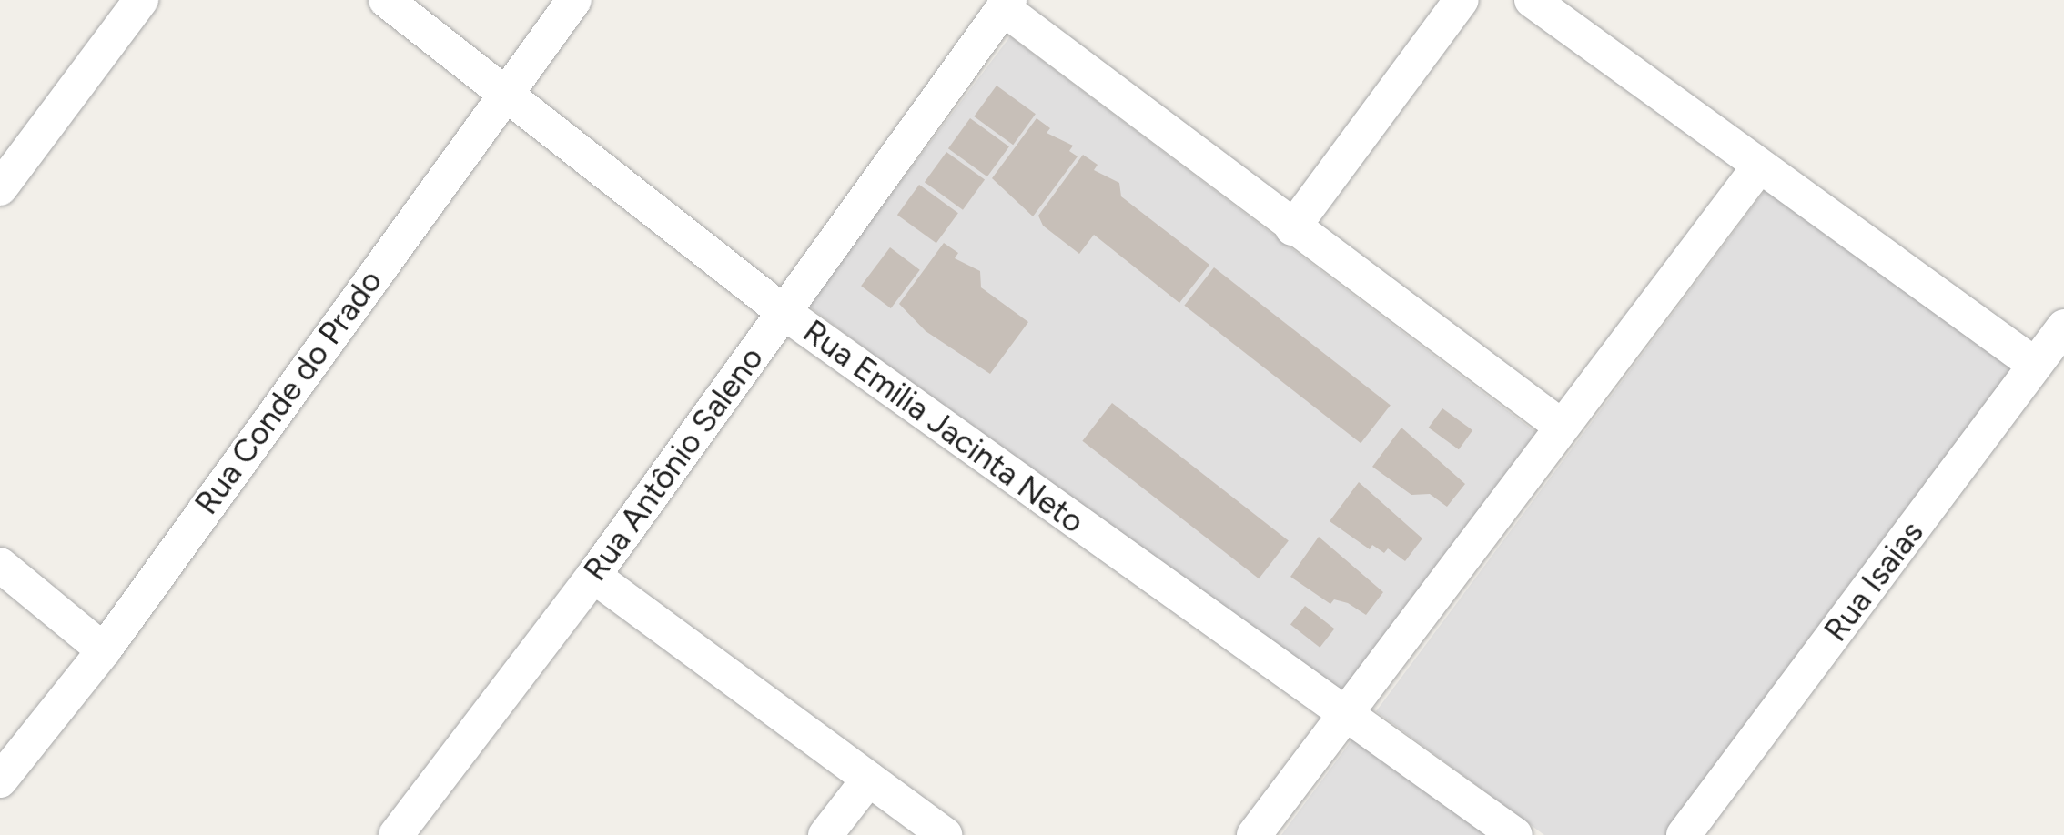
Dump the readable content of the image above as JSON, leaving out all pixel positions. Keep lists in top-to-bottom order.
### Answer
{
  "streets": {
    "street": [
      "Rua Conde do Prado",
      "Rua Emilia Jacinta Neto",
      "Rua Antônio Saleno",
      "Rua Isaias"
    ]
  },
  "crossings": [
    ["Rua Conde do Prado", "Rua Emilia Jacinta Neto"],
    ["Rua Emilia Jacinta Neto", "Rua Antônio Saleno"]
  ]
}
